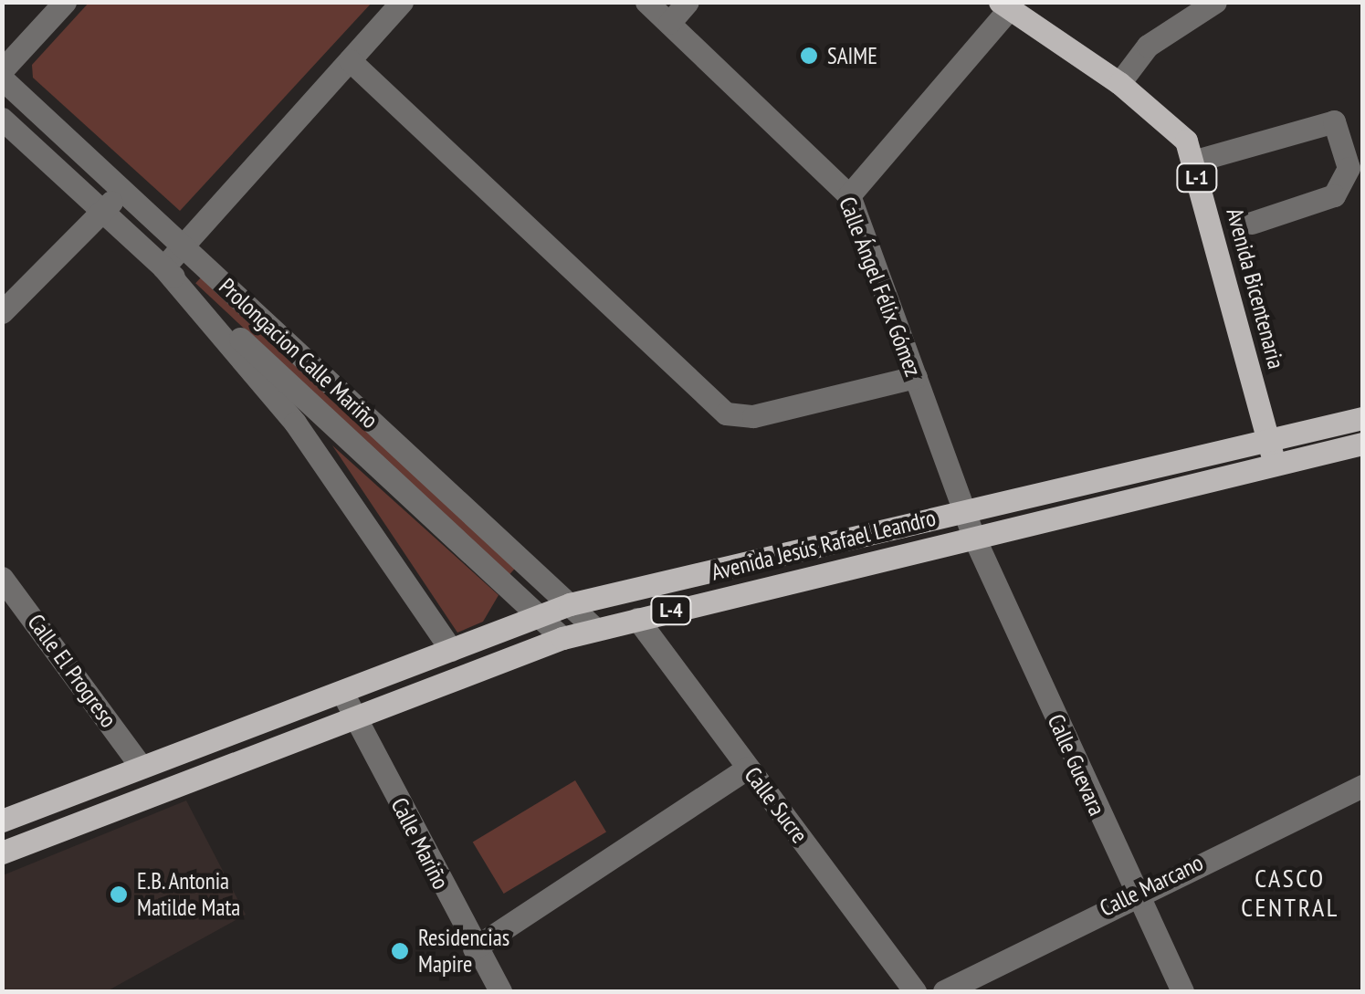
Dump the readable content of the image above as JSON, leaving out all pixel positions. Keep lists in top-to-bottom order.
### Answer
{
  "streets": {
    "main road": [
      "L-1",
      "Avenida Bicentenaria",
      "Avenida Jesús Rafael Leandro",
      "L-4"
    ],
    "street": [
      "Calle Ángel Félix Gómez",
      "Prolongacion Calle Mariño",
      "Calle El Progreso",
      "Calle Guevara",
      "Calle Sucre",
      "Calle Mariño",
      "Calle Marcano"
    ]
  },
  "crossings": [
    ["Calle Ángel Félix Gómez", "Avenida Jesús Rafael Leandro"],
    ["Calle Ángel Félix Gómez", "Calle Guevara"],
    ["Avenida Bicentenaria", "Avenida Jesús Rafael Leandro"],
    ["Prolongacion Calle Mariño", "Avenida Jesús Rafael Leandro"],
    ["Avenida Jesús Rafael Leandro", "Calle El Progreso"],
    ["Avenida Jesús Rafael Leandro", "Calle Guevara"],
    ["Avenida Jesús Rafael Leandro", "Calle Sucre"],
    ["Avenida Jesús Rafael Leandro", "Calle Mariño"],
    ["Calle Guevara", "Calle Marcano"]
  ],
  "districts": ["CASCO CENTRAL"],
  "places": ["SAIME", "E.B. Antonia Matilde Mata", "Residencias Mapire"]
}
